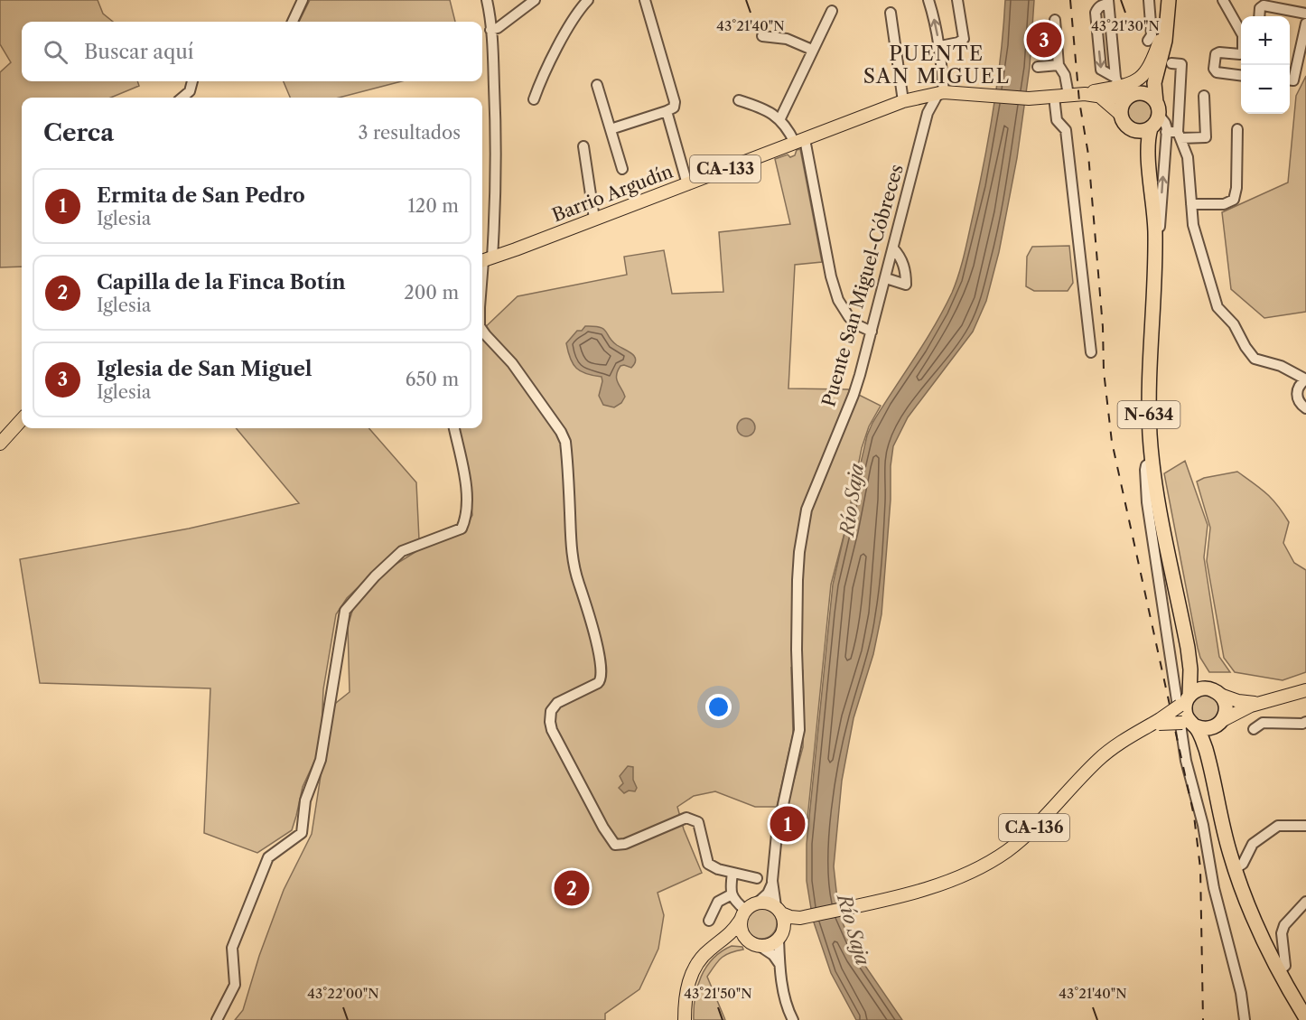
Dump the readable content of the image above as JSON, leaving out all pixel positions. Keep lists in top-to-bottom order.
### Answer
{
  "streets": {
    "highway": ["N-634"],
    "main road": [
      "CA-133",
      "Barrio Argudín",
      "Puente San Miguel-Cóbreces",
      "CA-136"
    ]
  },
  "crossings": [
    ["CA-133", "Barrio Argudín"],
    ["CA-133", "N-634"],
    ["Barrio Argudín", "Puente San Miguel-Cóbreces"],
    ["Puente San Miguel-Cóbreces", "CA-136"],
    ["N-634", "CA-136"]
  ],
  "districts": ["PUENTE SAN MIGUEL"],
  "water": ["Río Saja"],
  "page": {
    "map_buttons": ["+", "−"],
    "pins": ["3", "1", "2"],
    "search": "Buscar aquí",
    "heading": ["Cerca", "3 resultados"],
    "list": [
      {
        "mark": "1",
        "name": "Ermita de San Pedro",
        "note": "Iglesia",
        "value": "120 m"
      },
      {
        "mark": "2",
        "name": "Capilla de la Finca Botín",
        "note": "Iglesia",
        "value": "200 m"
      },
      {
        "mark": "3",
        "name": "Iglesia de San Miguel",
        "note": "Iglesia",
        "value": "650 m"
      }
    ]
  },
  "coordinates": [
    "43°21'40\"N",
    "43°21'30\"N",
    "43°22'00\"N",
    "43°21'50\"N"
  ]
}
